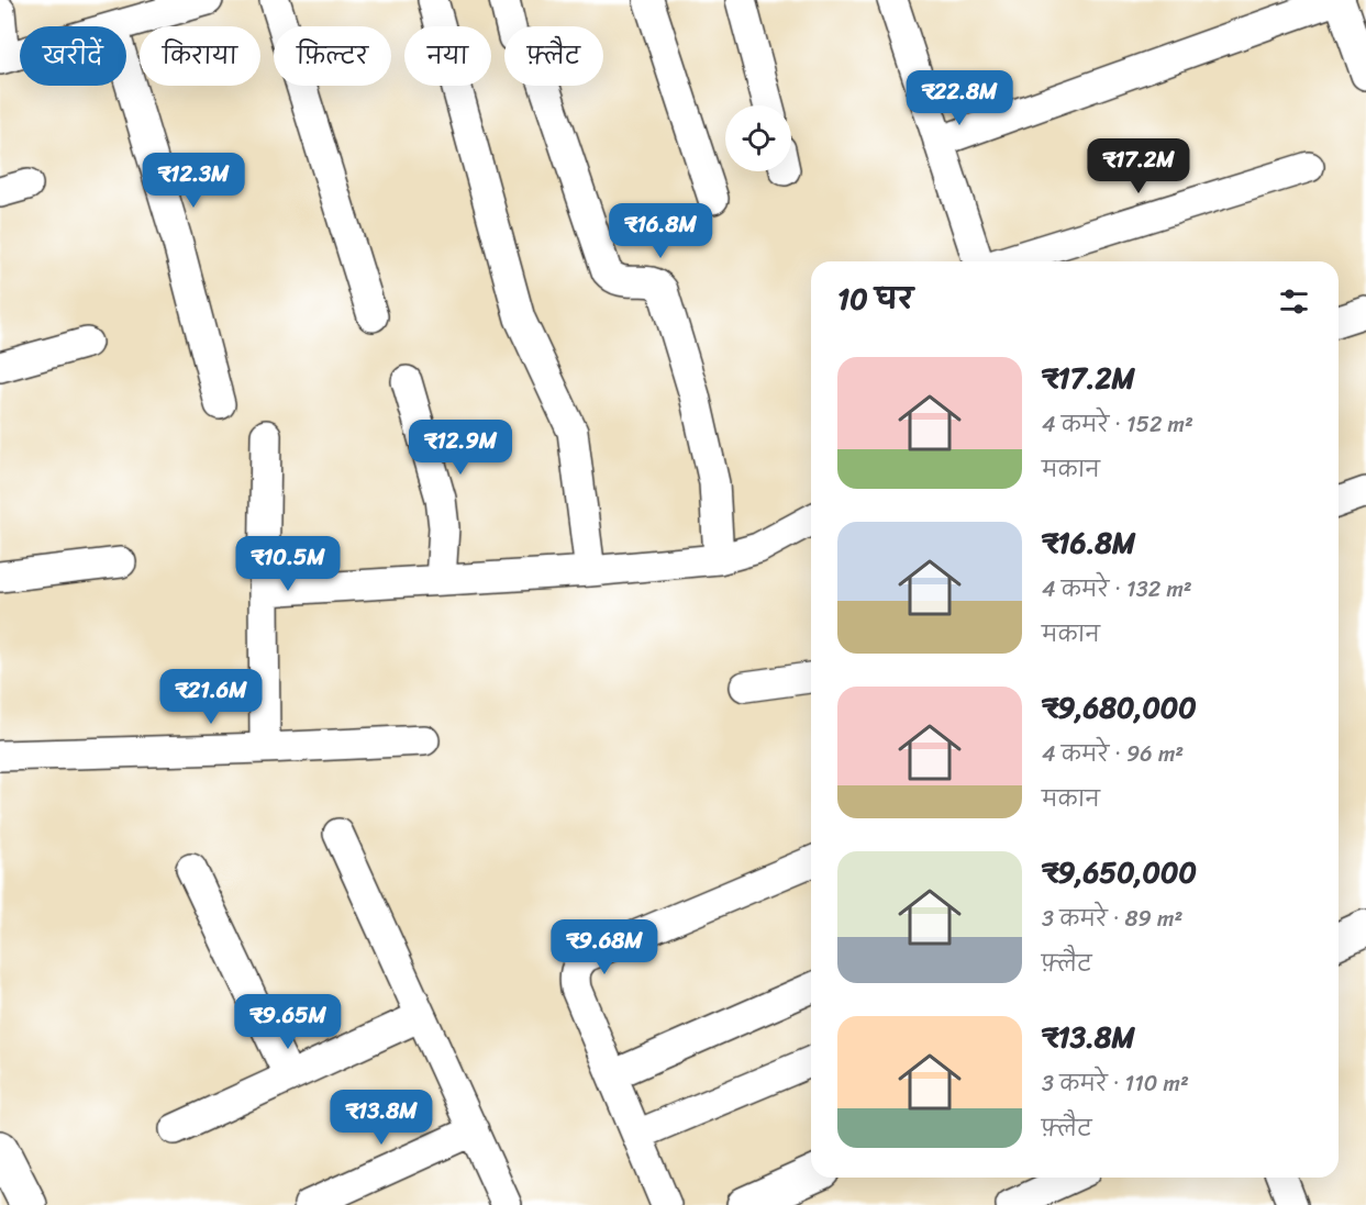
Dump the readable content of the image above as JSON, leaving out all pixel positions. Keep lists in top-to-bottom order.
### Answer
{
  "page": {
    "chip": [
      "खरीदें",
      "किराया",
      "फ़िल्टर",
      "नया",
      "फ़्लैट"
    ],
    "price": [
      "₹22.8M",
      "₹17.2M",
      "₹12.3M",
      "₹16.8M",
      "₹12.9M",
      "₹10.5M",
      "₹21.6M",
      "₹9.68M",
      "₹9.65M",
      "₹13.8M"
    ],
    "heading": "10 घर",
    "list": [
      {
        "name": "₹17.2M",
        "note": "4 कमरे · 152 m² · मकान"
      },
      {
        "name": "₹16.8M",
        "note": "4 कमरे · 132 m² · मकान"
      },
      {
        "name": "₹9,680,000",
        "note": "4 कमरे · 96 m² · मकान"
      },
      {
        "name": "₹9,650,000",
        "note": "3 कमरे · 89 m² · फ़्लैट"
      },
      {
        "name": "₹13.8M",
        "note": "3 कमरे · 110 m² · फ़्लैट"
      }
    ]
  }
}
